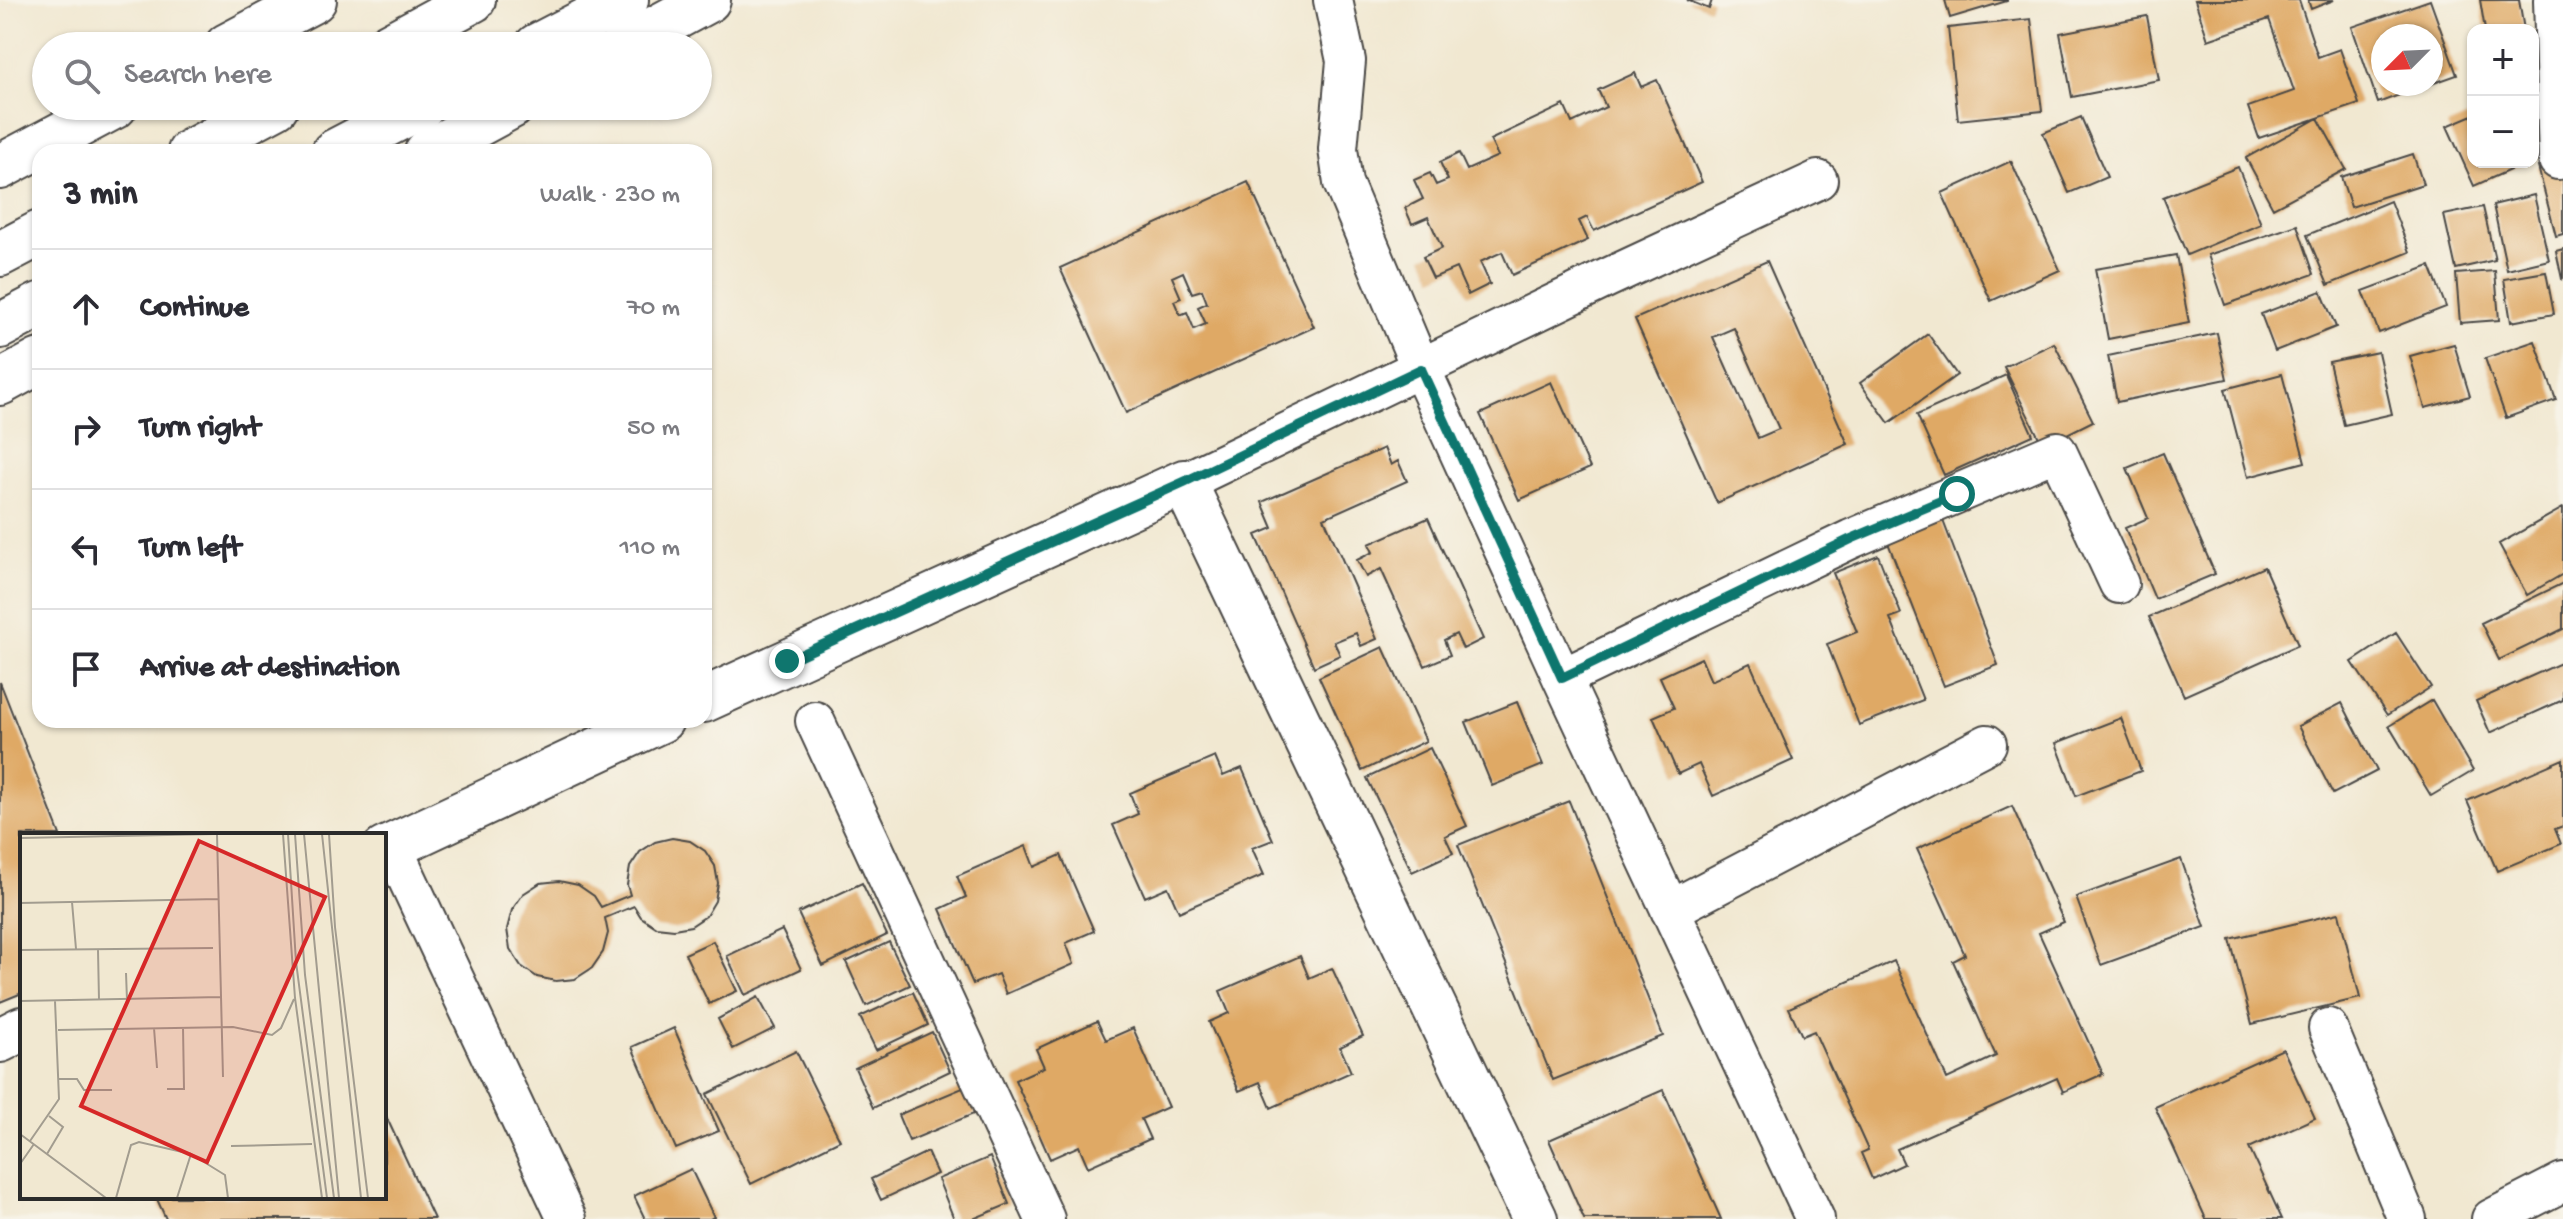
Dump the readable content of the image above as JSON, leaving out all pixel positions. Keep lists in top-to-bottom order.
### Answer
{
  "north": "bottom left",
  "page": {
    "map_buttons": ["+", "−"],
    "search": "Search here",
    "heading": ["3 min", "Walk · 230 m"],
    "list": [
      ["Continue", "70 m"],
      ["Turn right", "50 m"],
      ["Turn left", "110 m"],
      "Arrive at destination"
    ]
  }
}
